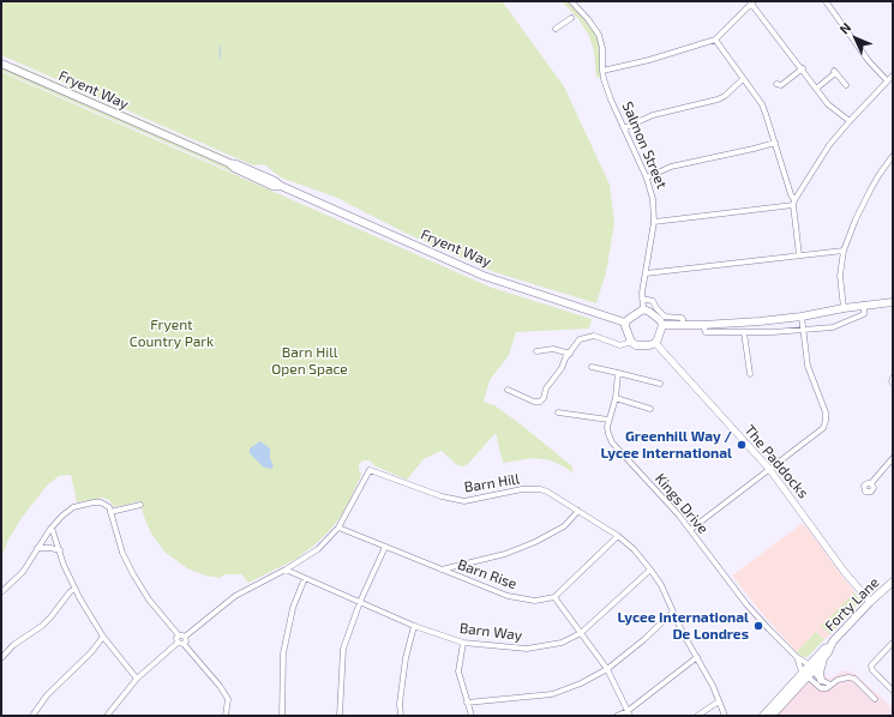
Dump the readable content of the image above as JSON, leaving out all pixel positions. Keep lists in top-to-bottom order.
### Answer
{
  "streets": {
    "main road": ["Fryent Way", "Forty Lane"],
    "street": [
      "Salmon Street",
      "The Paddocks",
      "Barn Hill",
      "Kings Drive",
      "Barn Rise",
      "Barn Way"
    ]
  },
  "crossings": [
    ["Fryent Way", "Salmon Street"],
    ["Fryent Way", "The Paddocks"],
    ["Salmon Street", "The Paddocks"],
    ["The Paddocks", "Forty Lane"],
    ["Barn Hill", "Barn Rise"],
    ["Barn Hill", "Barn Way"]
  ],
  "parks": ["Fryent Country Park", "Barn Hill Open Space"],
  "places": ["Greenhill Way / Lycee International", "Lycee International De Londres"],
  "north": "top left"
}
